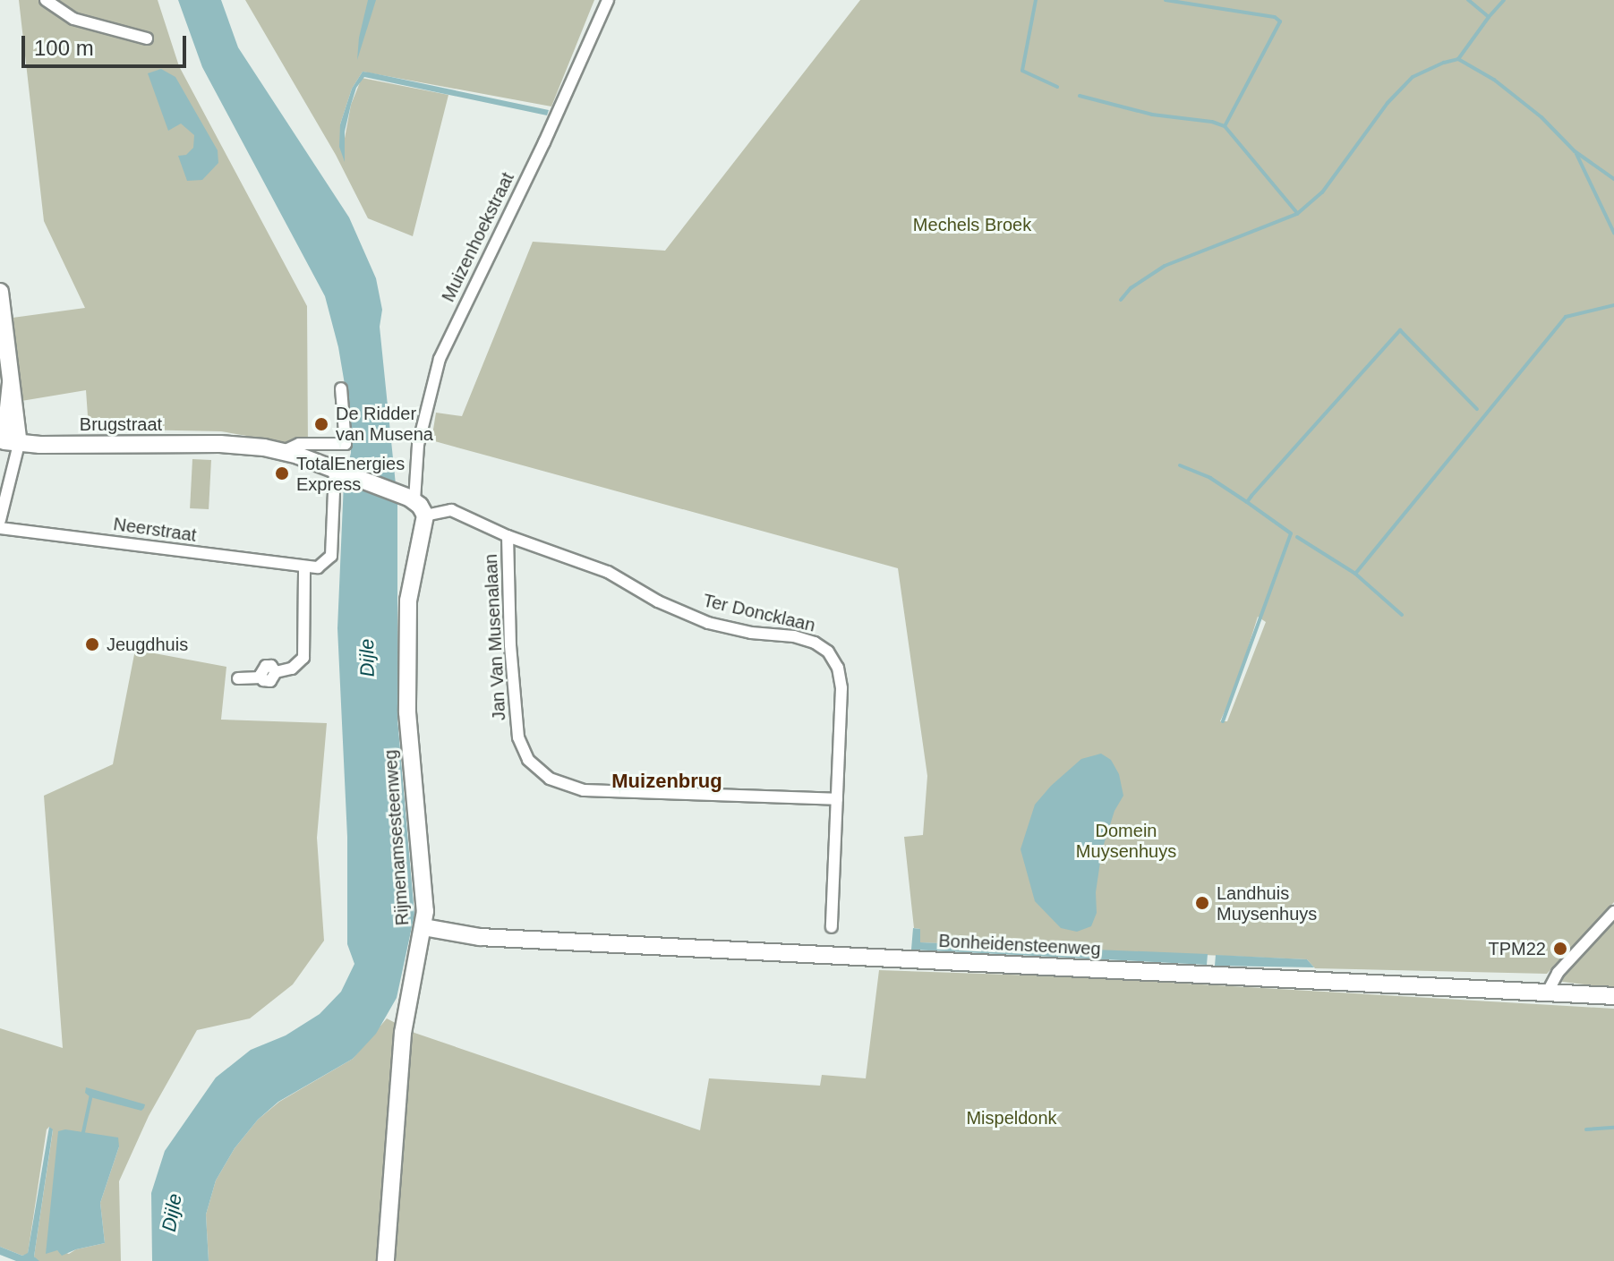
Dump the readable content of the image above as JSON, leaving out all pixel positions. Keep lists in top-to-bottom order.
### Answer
{
  "streets": {
    "street": [
      "Muizenhoekstraat",
      "Brugstraat",
      "Neerstraat",
      "Ter Doncklaan",
      "Jan Van Musenalaan",
      "Rijmenamsesteenweg",
      "Bonheidensteenweg"
    ]
  },
  "crossings": [
    ["Muizenhoekstraat", "Brugstraat"],
    ["Ter Doncklaan", "Jan Van Musenalaan"],
    ["Ter Doncklaan", "Rijmenamsesteenweg"],
    ["Rijmenamsesteenweg", "Bonheidensteenweg"]
  ],
  "districts": ["Muizenbrug"],
  "water": ["Dijle"],
  "parks": ["Mechels Broek", "Domein Muysenhuys", "Mispeldonk"],
  "places": [
    "De Ridder van Musena",
    "TotalEnergies Express",
    "Jeugdhuis",
    "Landhuis Muysenhuys",
    "TPM22"
  ],
  "scale_bar": "100 m"
}
